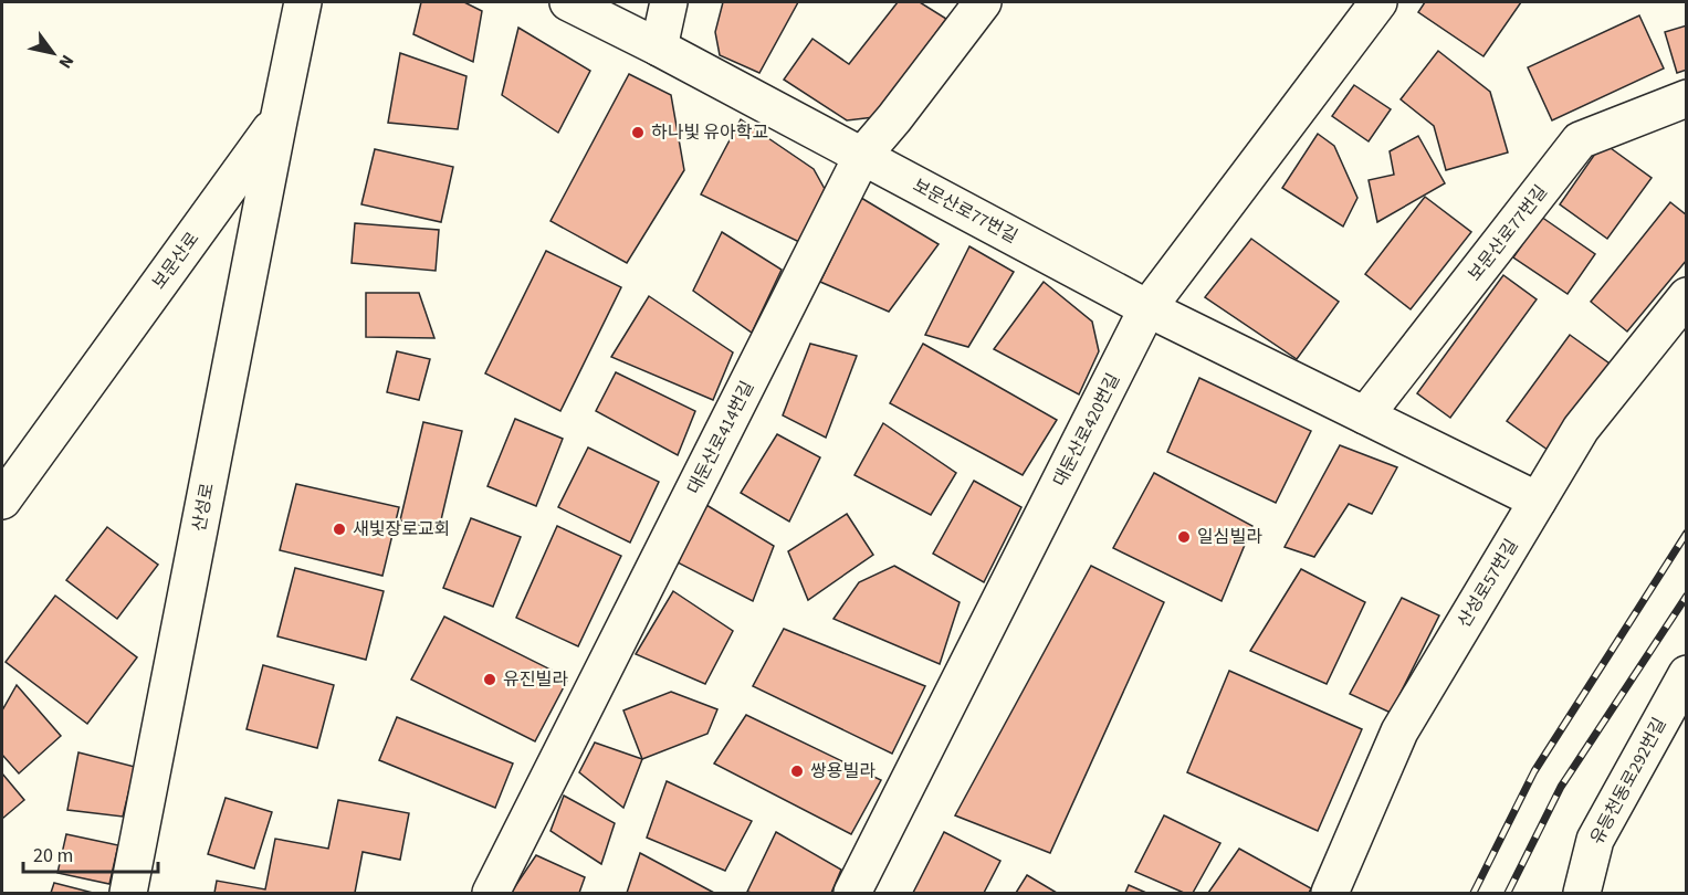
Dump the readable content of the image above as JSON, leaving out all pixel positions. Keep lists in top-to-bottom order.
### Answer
{
  "streets": {
    "street": [
      "보문산로77번길",
      "보문산로",
      "대둔산로420번길",
      "대둔산로414번길",
      "산성로",
      "산성로57번길",
      "유등천동로292번길"
    ]
  },
  "crossings": [
    ["보문산로77번길", "대둔산로420번길"],
    ["보문산로77번길", "대둔산로414번길"],
    ["보문산로77번길", "산성로57번길"],
    ["보문산로", "산성로"]
  ],
  "places": [
    "하나빛 유아학교",
    "새빛장로교회",
    "일심빌라",
    "유진빌라",
    "쌍용빌라"
  ],
  "scale_bar": "20 m",
  "north": "bottom right"
}
